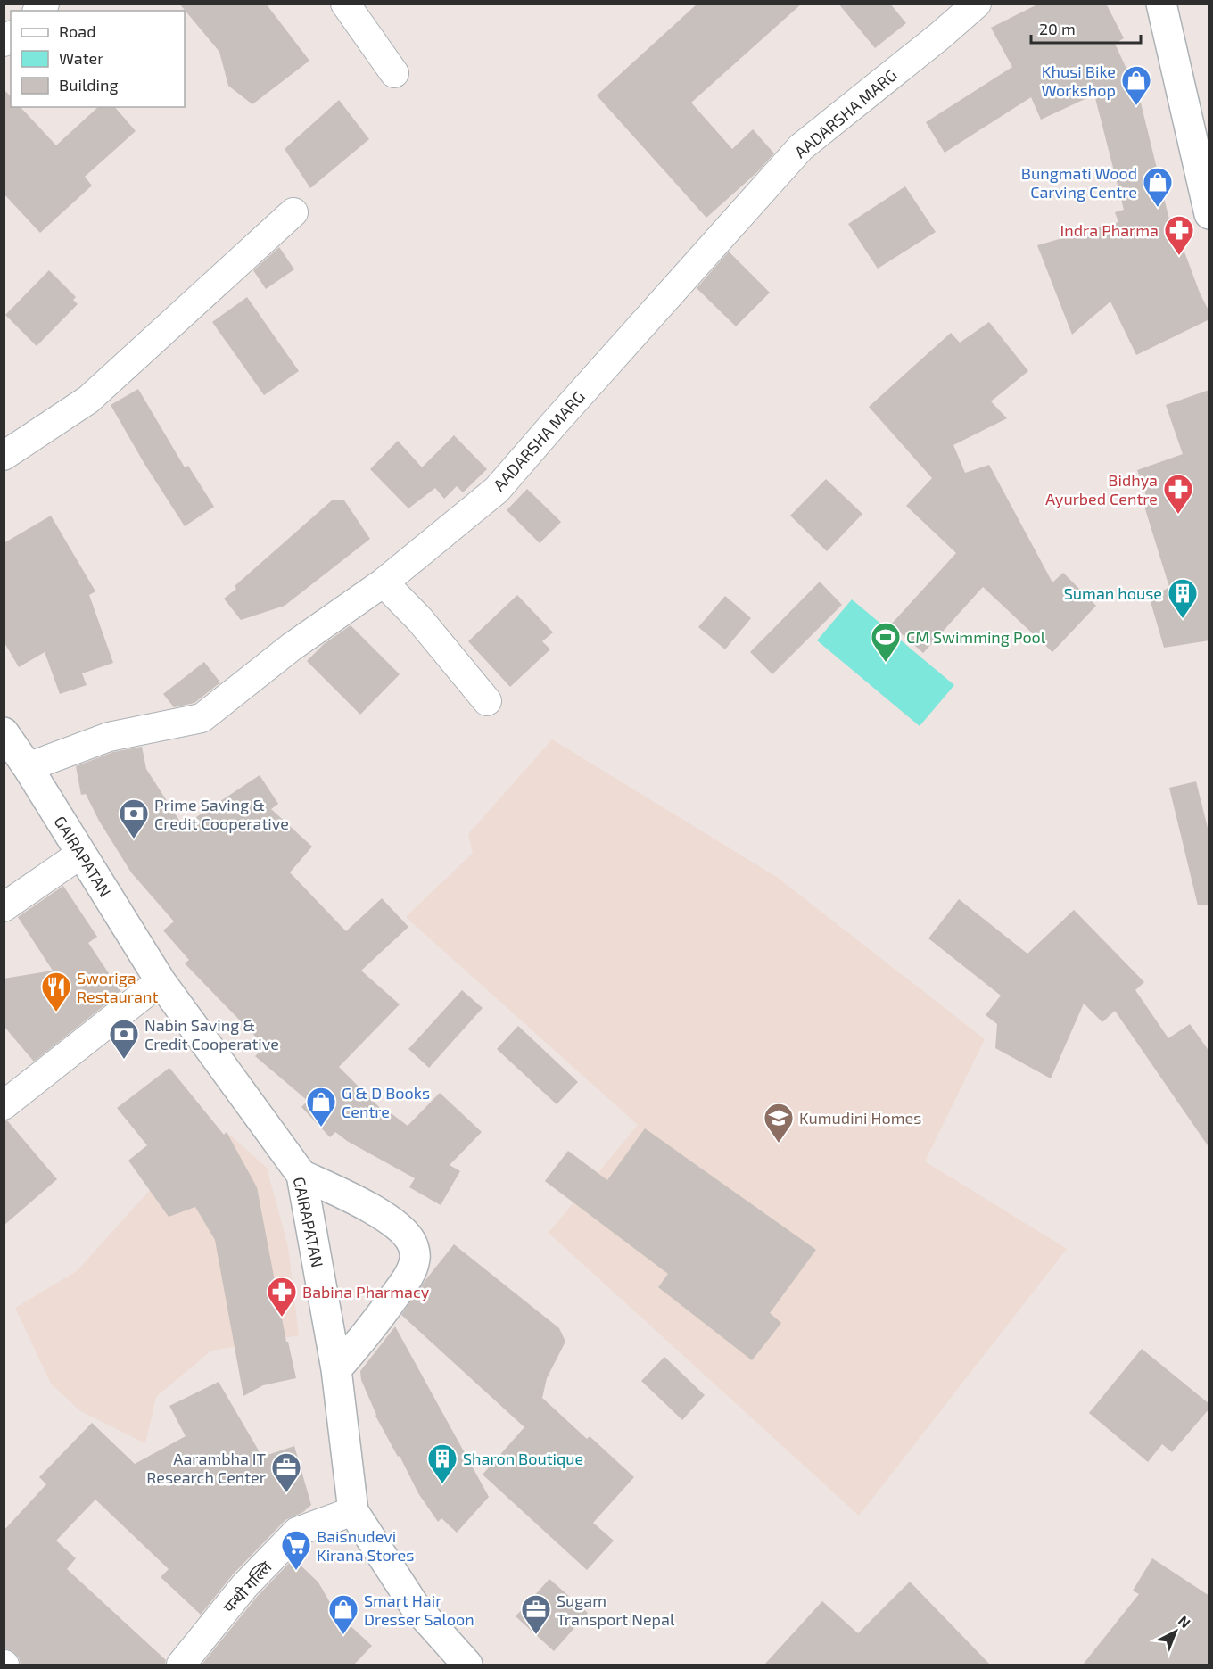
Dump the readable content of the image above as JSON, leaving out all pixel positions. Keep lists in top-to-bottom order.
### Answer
{
  "streets": {
    "main road": ["GAIRAPATAN"],
    "street": ["AADARSHA MARG", "पन्थी गल्लि"]
  },
  "crossings": [
    ["AADARSHA MARG", "GAIRAPATAN"],
    ["GAIRAPATAN", "पन्थी गल्लि"]
  ],
  "places": {
    "shop": [
      "Khusi Bike Workshop",
      "Bungmati Wood Carving Centre",
      "G & D Books Centre",
      "Smart Hair Dresser Saloon"
    ],
    "pharmacy": ["Indra Pharma", "Bidhya Ayurbed Centre", "Babina Pharmacy"],
    "building": ["Suman house", "Sharon Boutique"],
    "sports": ["CM Swimming Pool"],
    "bank": ["Prime Saving & Credit Cooperative", "Nabin Saving & Credit Cooperative"],
    "restaurant": ["Sworiga Restaurant"],
    "school or university": ["Kumudini Homes"],
    "office": ["Aarambha IT Research Center", "Sugam Transport Nepal"],
    "supermarket": ["Baisnudevi Kirana Stores"]
  },
  "legend": ["Road", "Water", "Building"],
  "scale_bar": "20 m",
  "north": "top right"
}
